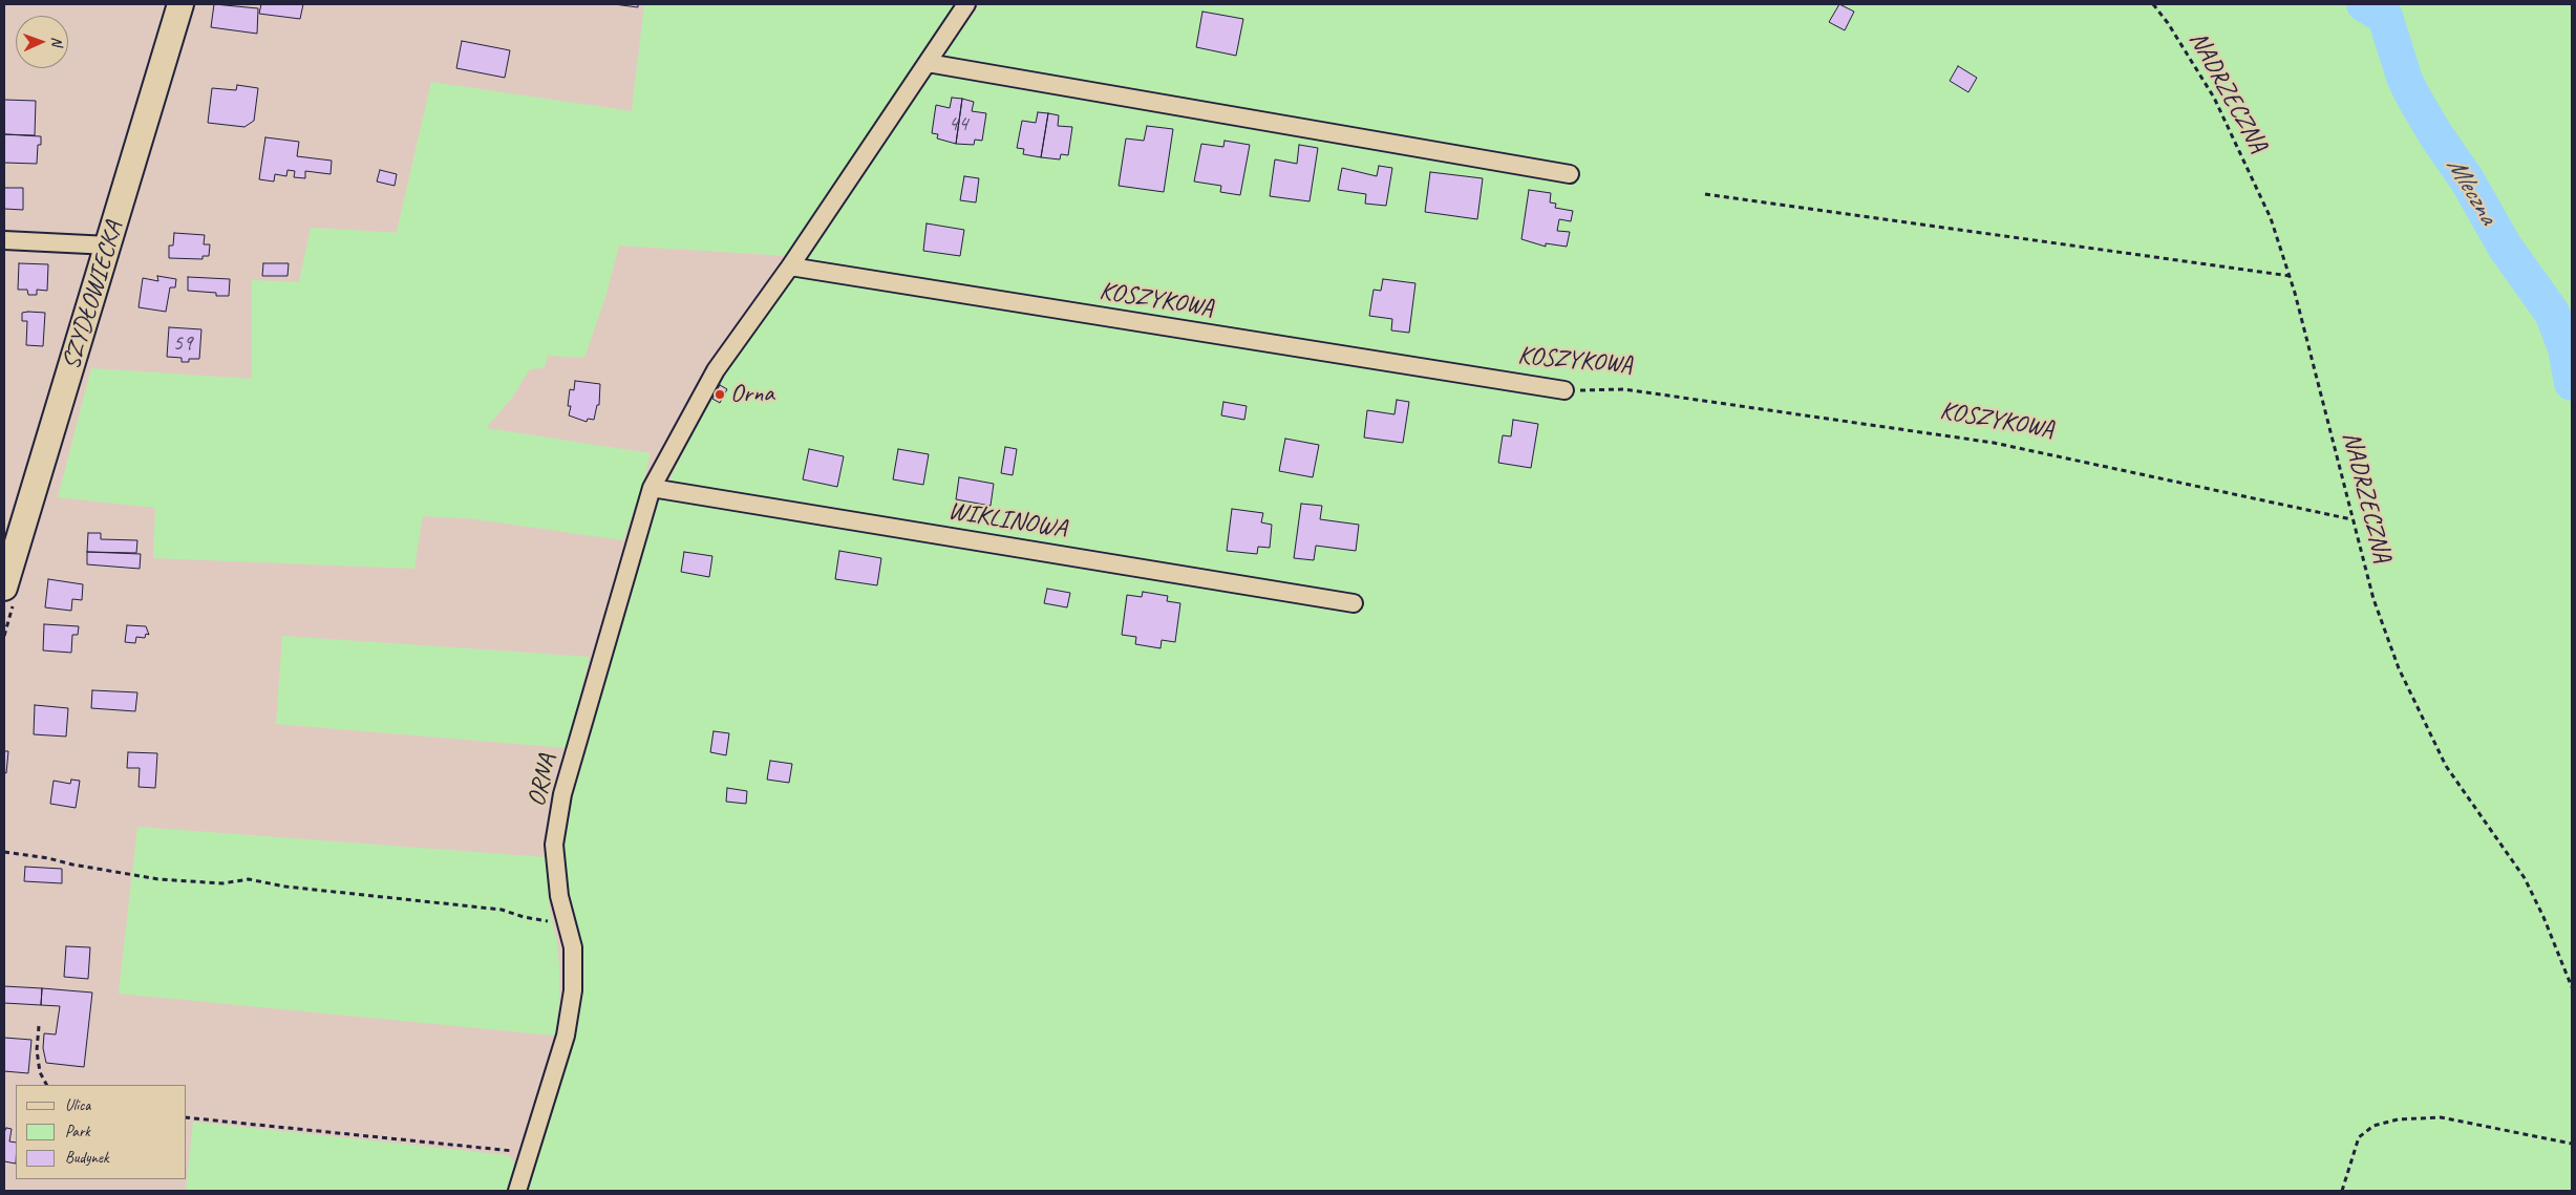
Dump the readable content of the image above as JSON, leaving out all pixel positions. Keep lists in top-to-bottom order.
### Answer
{
  "streets": {
    "street": [
      "SZYDŁOWIECKA",
      "KOSZYKOWA",
      "WIKLINOWA",
      "ORNA"
    ],
    "path": ["NADRZECZNA"]
  },
  "crossings": [
    ["NADRZECZNA", "KOSZYKOWA"],
    ["KOSZYKOWA", "ORNA"],
    ["WIKLINOWA", "ORNA"]
  ],
  "water": ["Mleczna"],
  "places": ["Orna"],
  "house_numbers": ["44", "59"],
  "legend": ["Ulica", "Park", "Budynek"],
  "north": "right"
}
